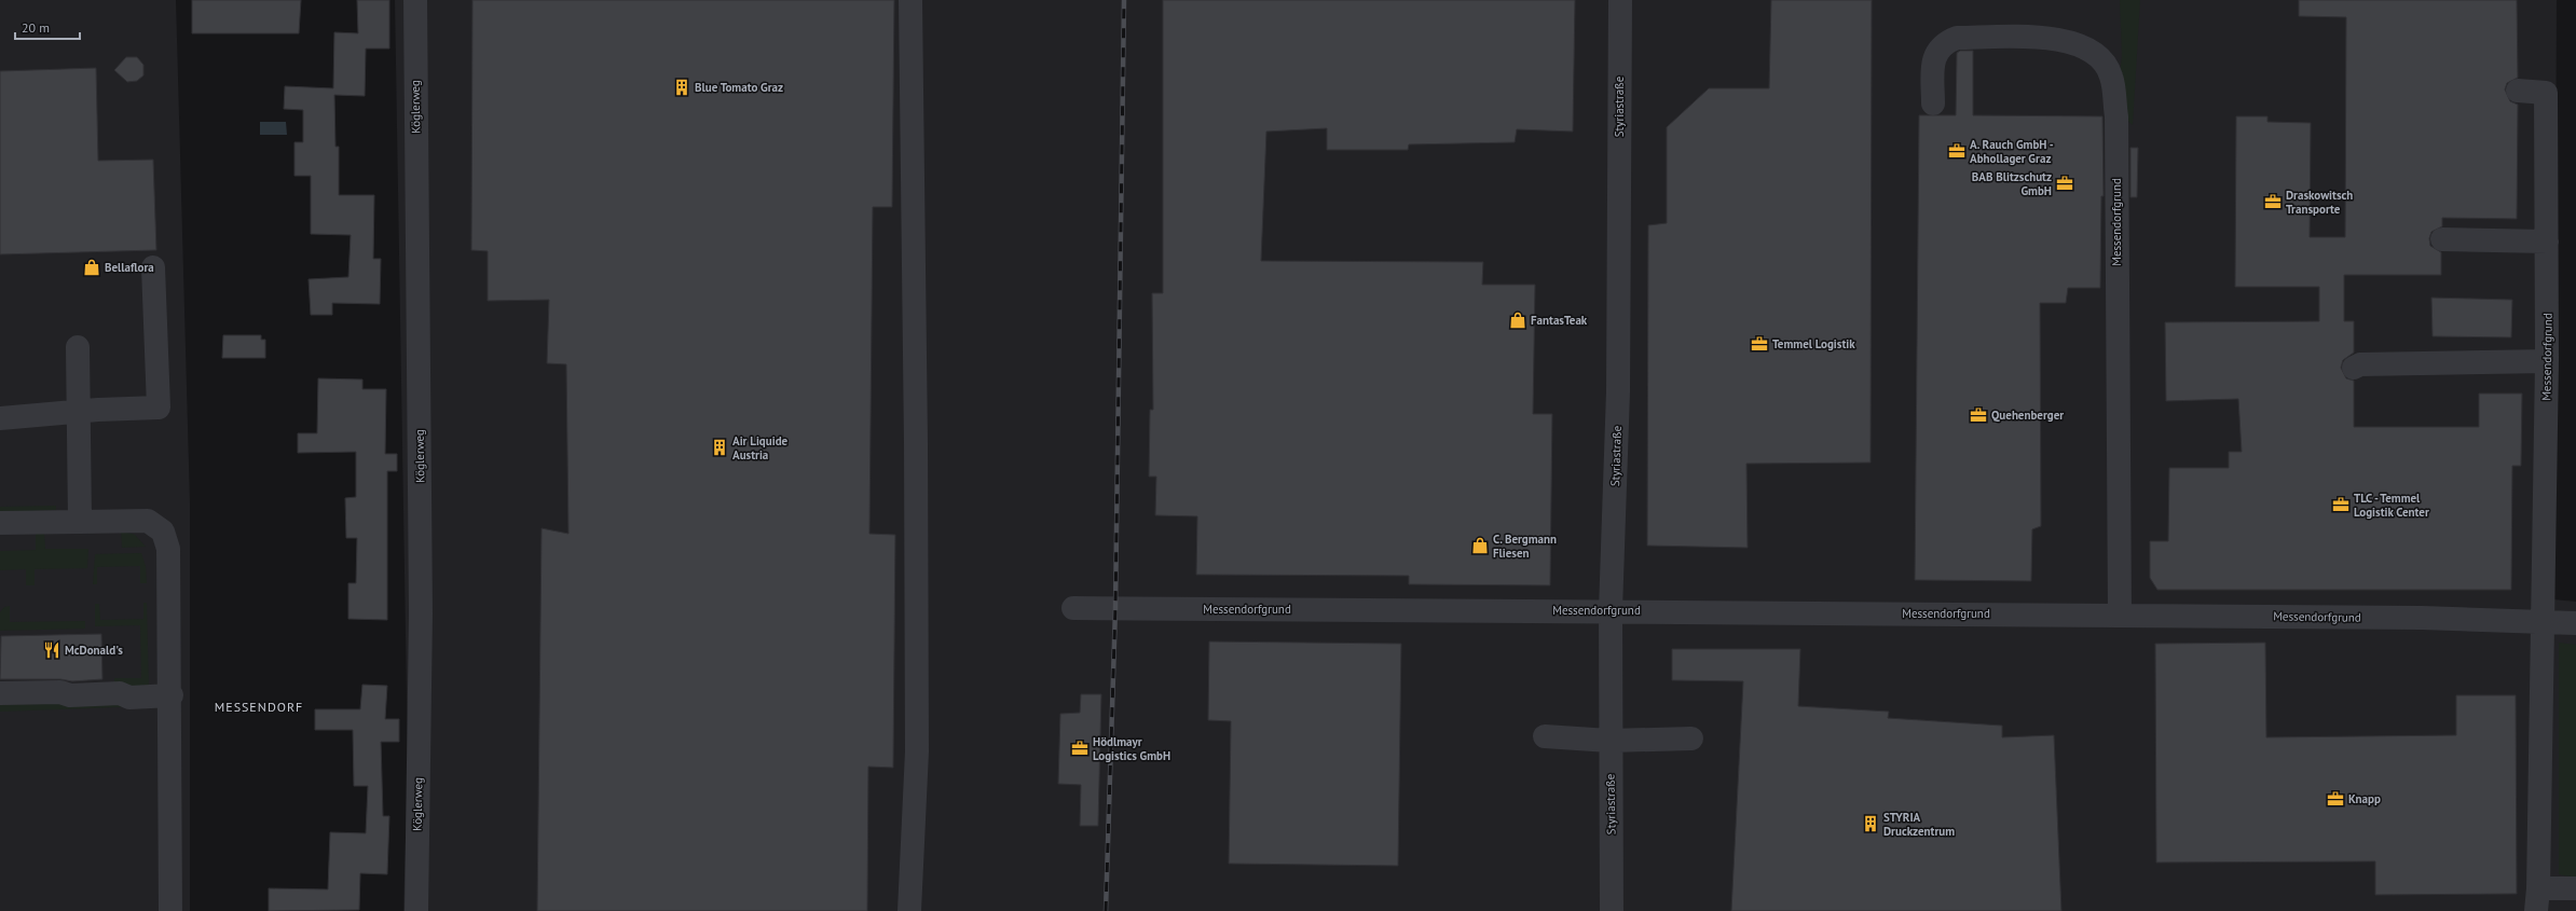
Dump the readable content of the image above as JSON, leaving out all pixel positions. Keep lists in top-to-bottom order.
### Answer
{
  "streets": {
    "street": ["Köglerweg", "Styriastraße", "Messendorfgrund"]
  },
  "crossings": [
    ["Styriastraße", "Messendorfgrund"]
  ],
  "districts": ["MESSENDORF"],
  "places": {
    "building": ["Blue Tomato Graz", "Air Liquide Austria", "STYRIA Druckzentrum"],
    "office": [
      "A. Rauch GmbH - Abhollager Graz",
      "BAB Blitzschutz GmbH",
      "Draskowitsch Transporte",
      "Temmel Logistik",
      "Quehenberger",
      "TLC - Temmel Logistik Center",
      "Hödlmayr Logistics GmbH",
      "Knapp"
    ],
    "shop": ["Bellaflora", "FantasTeak", "C. Bergmann Fliesen"],
    "restaurant": ["McDonald's"]
  },
  "scale_bar": "20 m"
}
